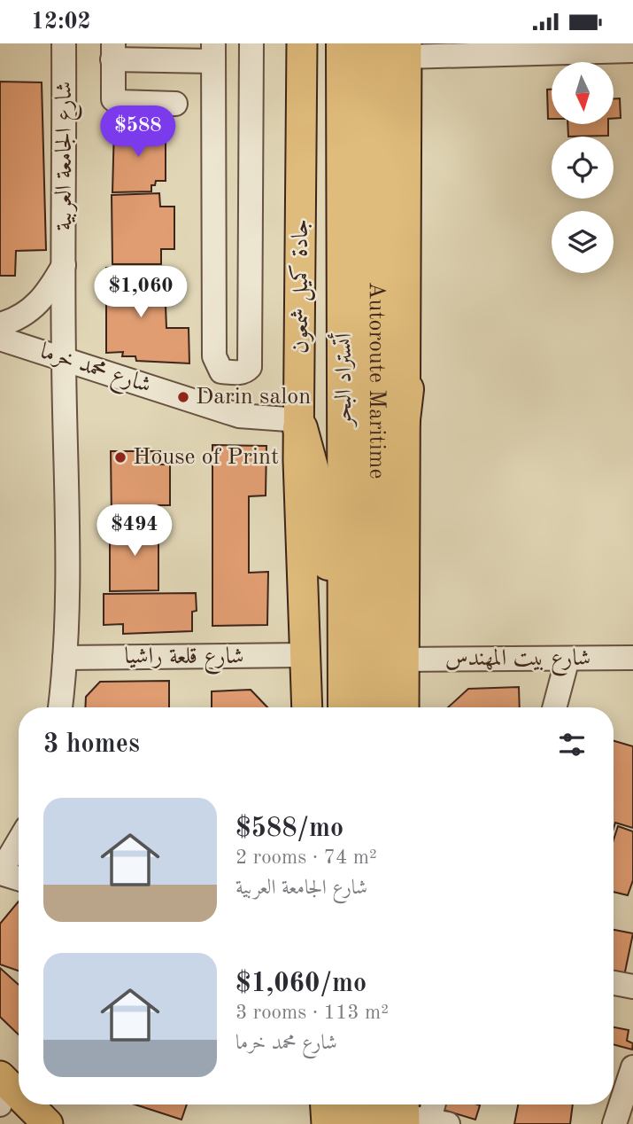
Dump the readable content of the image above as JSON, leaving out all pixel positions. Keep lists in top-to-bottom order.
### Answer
{
  "streets": {
    "highway": ["أتستراد البحر", "Autoroute Maritime"],
    "main road": ["جادة كميل شمعون"],
    "street": [
      "شارع الجامعة العربية",
      "شارع محمد خرما",
      "شارع قلعة راشيا",
      "شارع بيت المهندس"
    ]
  },
  "crossings": [
    ["شارع الجامعة العربية", "شارع محمد خرما"],
    ["شارع الجامعة العربية", "شارع قلعة راشيا"],
    ["جادة كميل شمعون", "شارع محمد خرما"],
    ["جادة كميل شمعون", "شارع قلعة راشيا"],
    ["Autoroute Maritime", "شارع بيت المهندس"]
  ],
  "places": ["Darin salon", "House of Print"],
  "north": "bottom",
  "page": {
    "status": "12:02",
    "price": ["$588", "$1,060", "$494"],
    "heading": "3 homes",
    "list": [
      {
        "name": "$588/mo",
        "note": "2 rooms · 74 m² · شارع الجامعة العربية"
      },
      {
        "name": "$1,060/mo",
        "note": "3 rooms · 113 m² · شارع محمد خرما"
      }
    ]
  }
}
